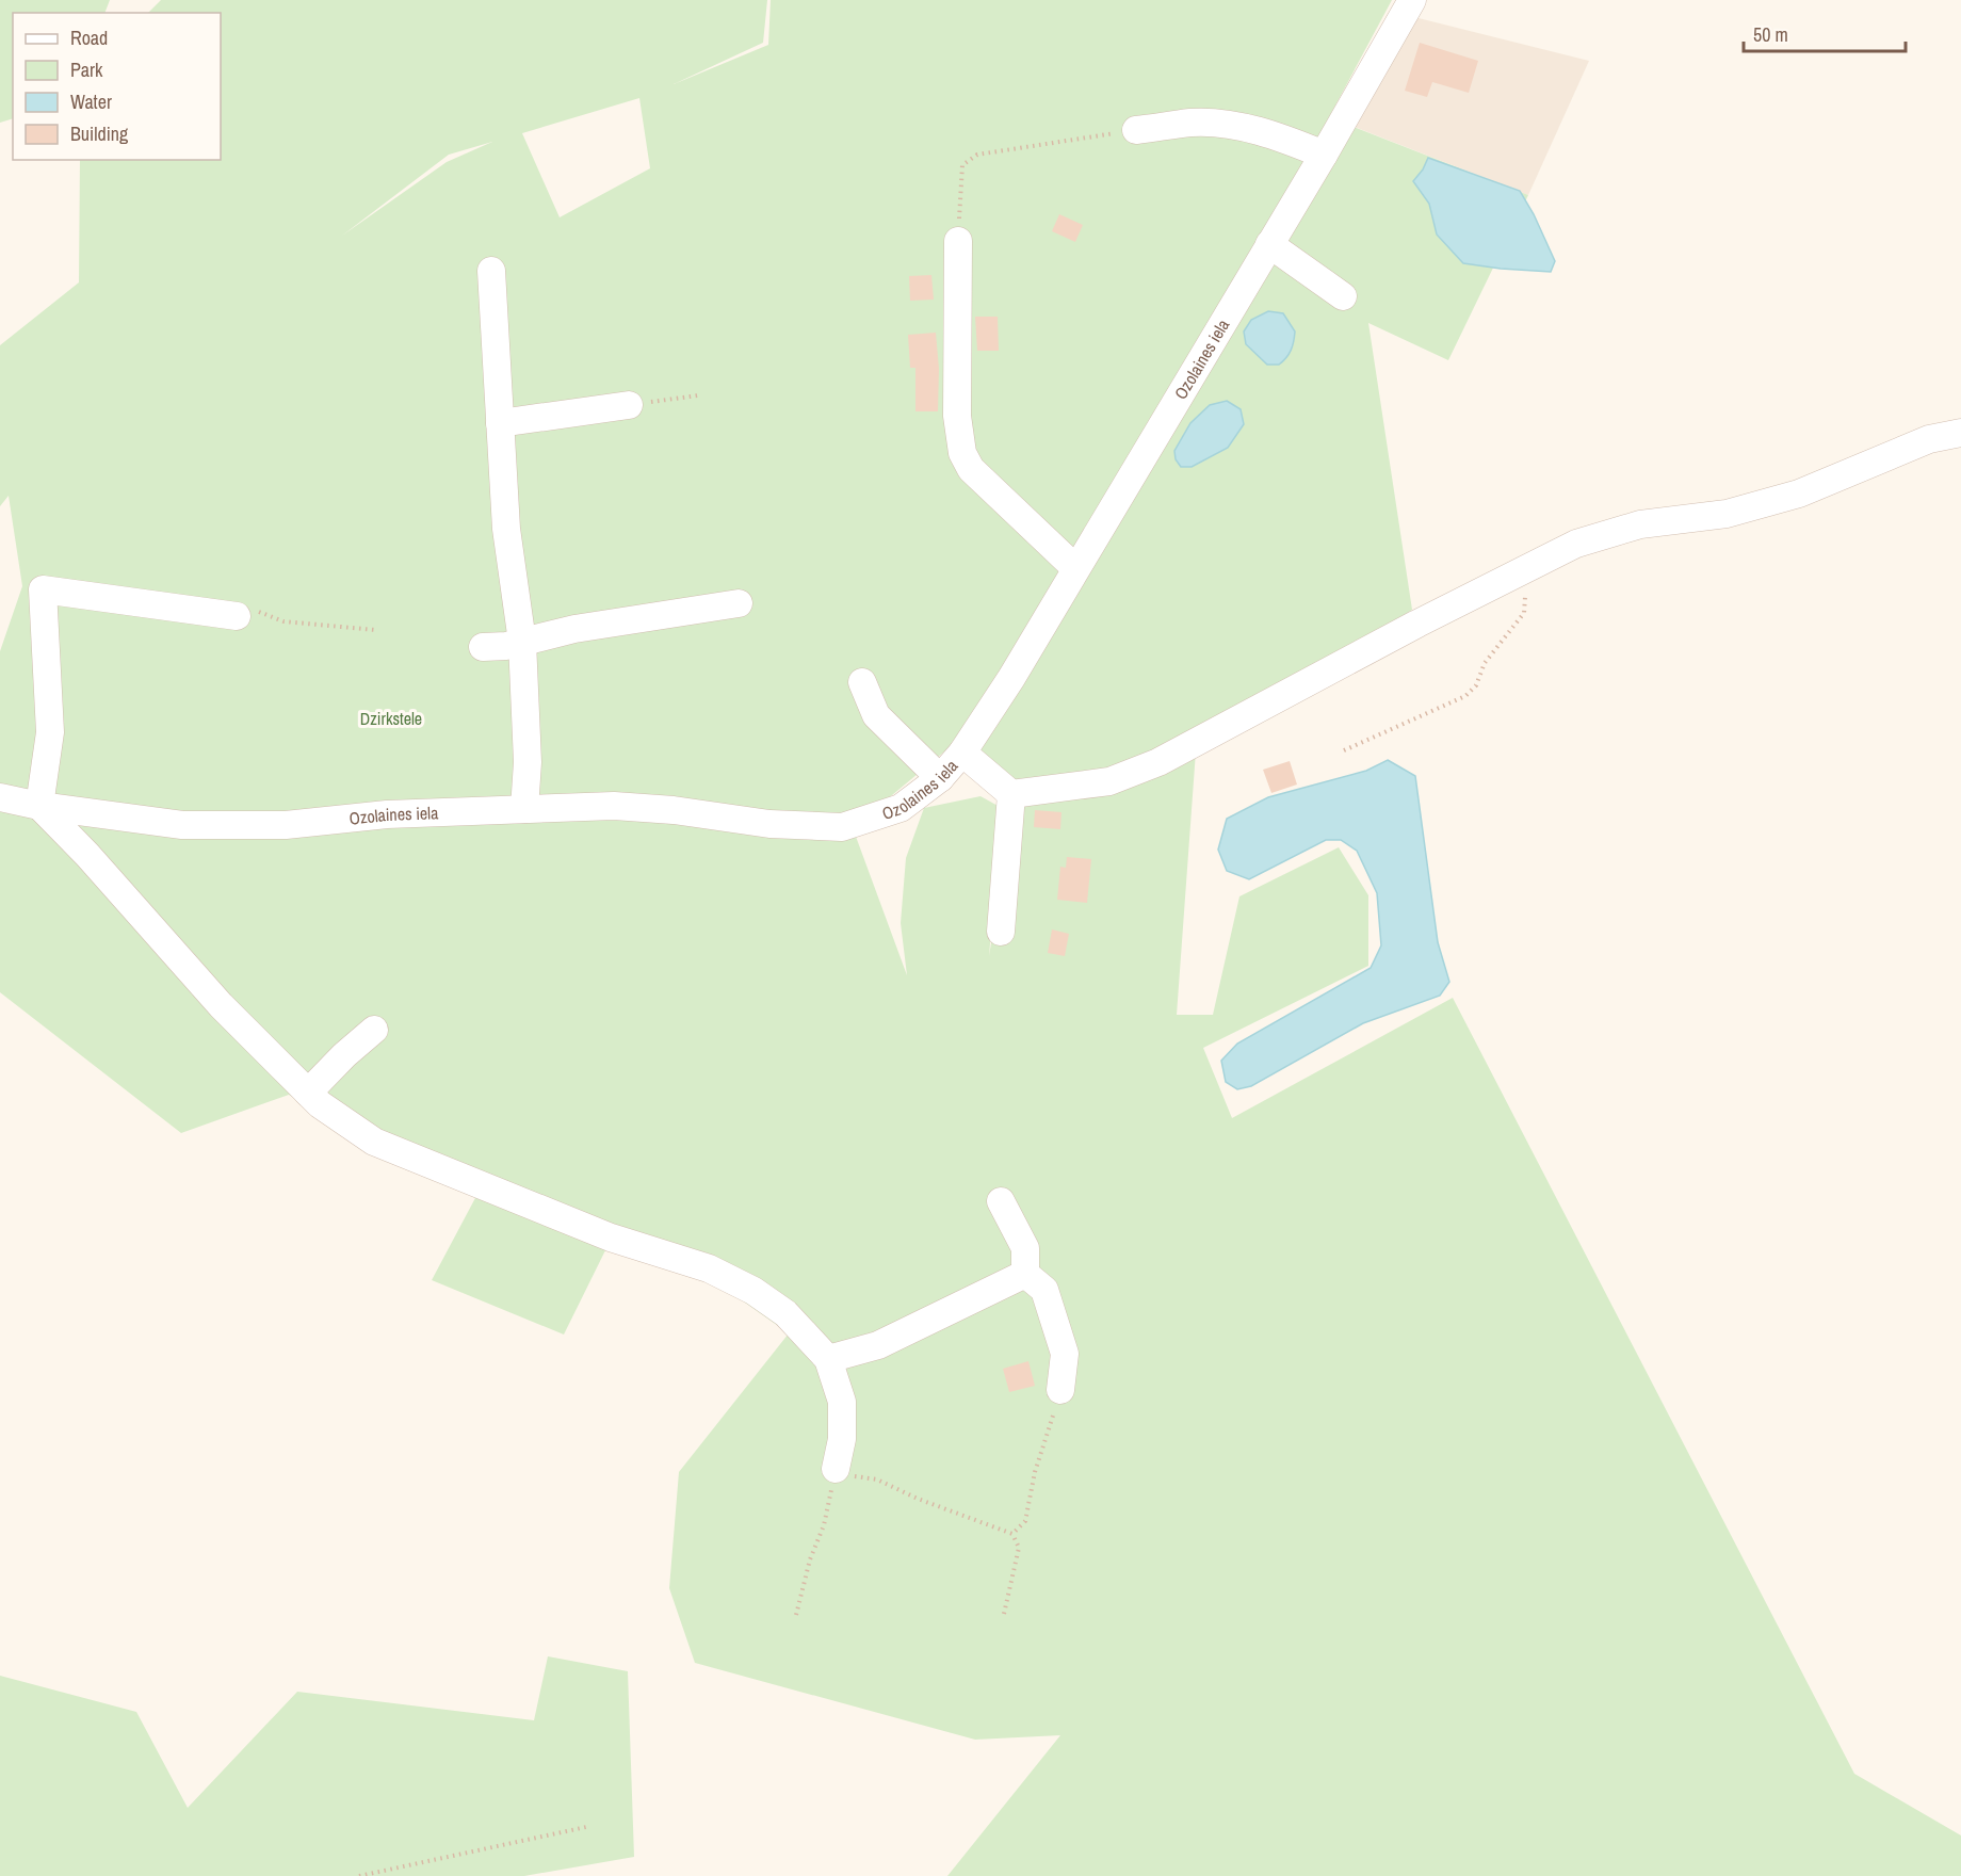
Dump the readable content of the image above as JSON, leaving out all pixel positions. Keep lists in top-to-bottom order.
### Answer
{
  "streets": {
    "street": ["Ozolaines iela"]
  },
  "parks": ["Dzirkstele"],
  "legend": [
    "Road",
    "Park",
    "Water",
    "Building"
  ],
  "scale_bar": "50 m"
}
